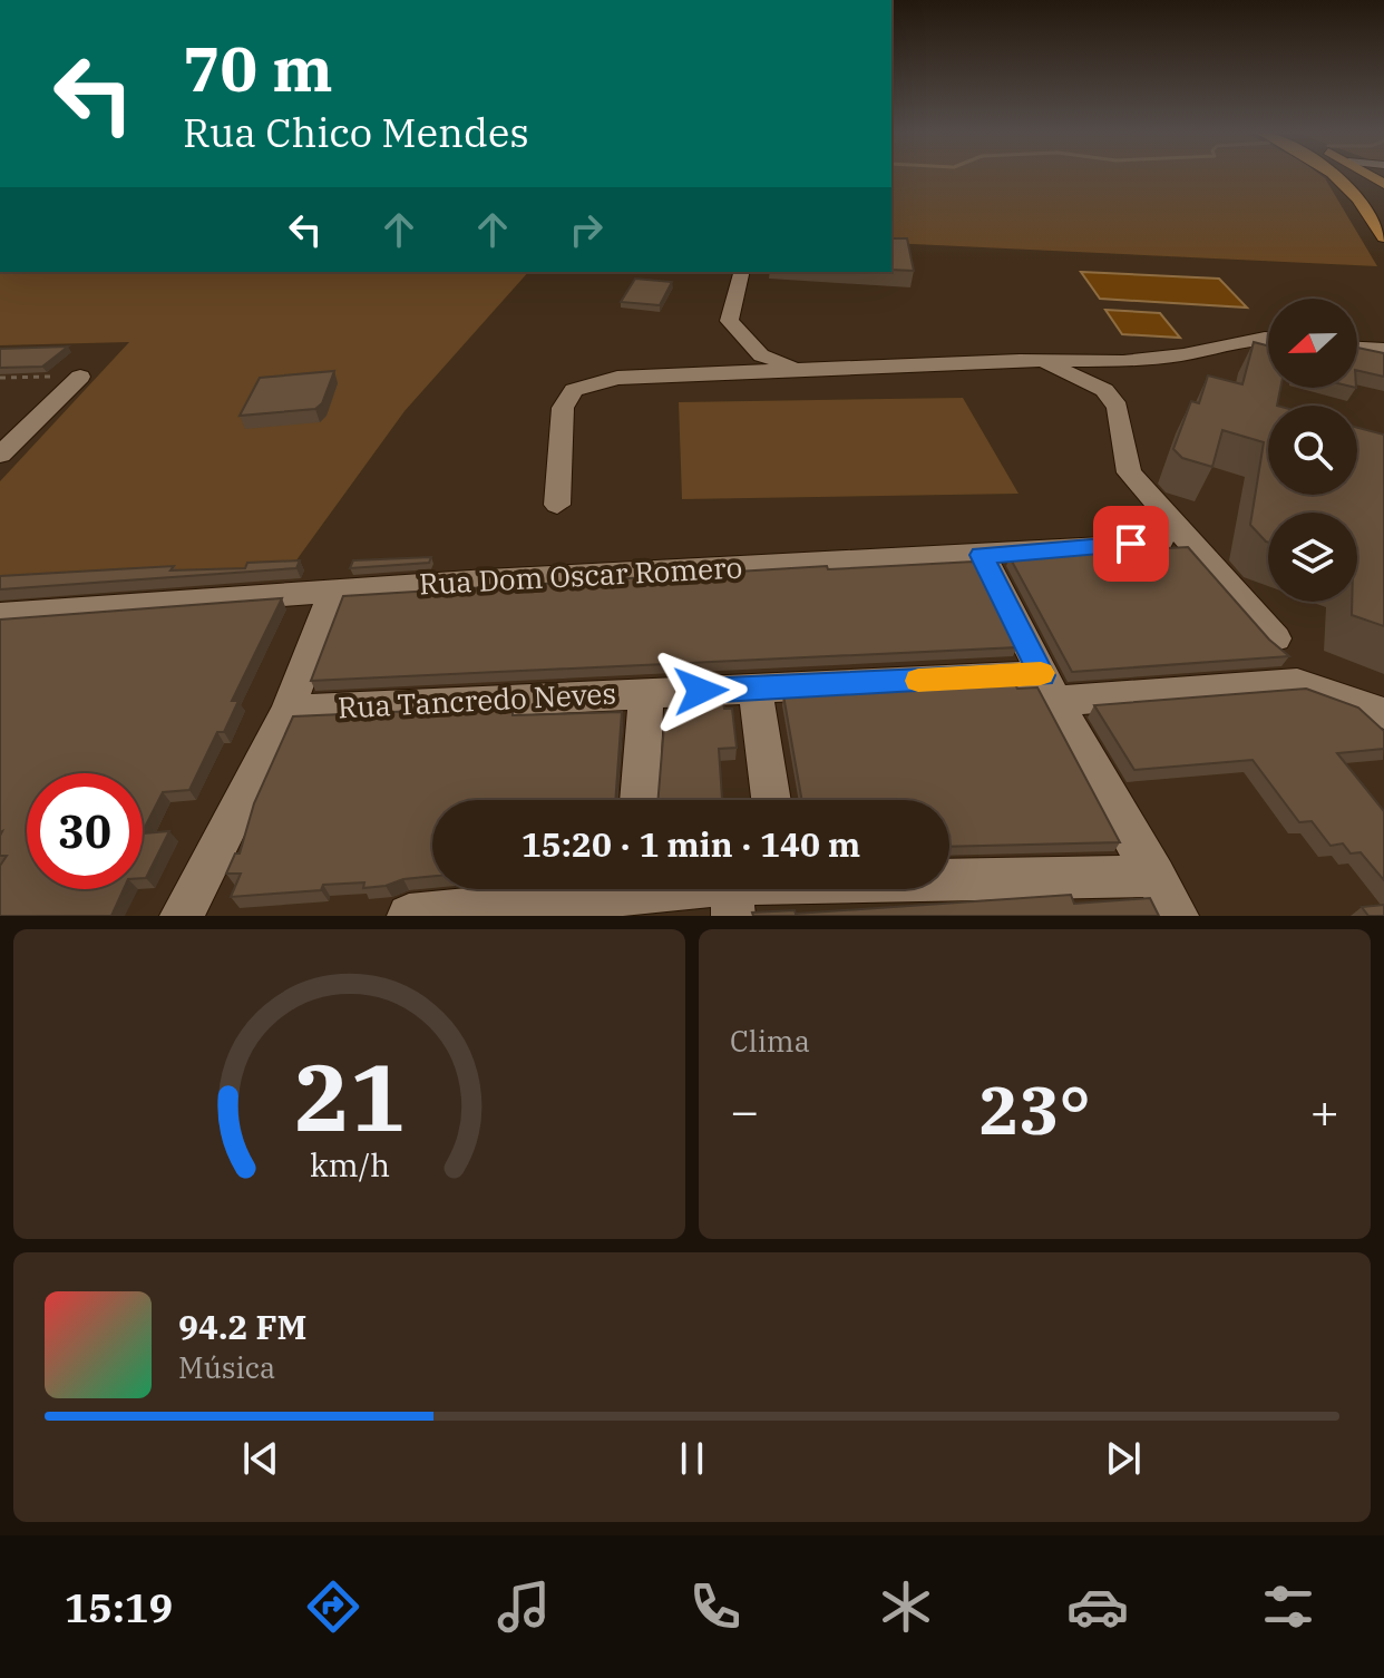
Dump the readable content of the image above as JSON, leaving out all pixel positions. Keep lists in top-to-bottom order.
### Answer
{
  "streets": {
    "street": ["Rua Dom Oscar Romero", "Rua Tancredo Neves"]
  },
  "north": "left",
  "page": {
    "turn": ["70 m", "Rua Chico Mendes"],
    "limit": "30",
    "trip": "15:20 · 1 min · 140 m",
    "tile": "Clima",
    "heat": ["−", "23°", "+"],
    "song": ["94.2 FM", "Música"],
    "tabs": "15:19",
    "gauge": ["21", "km/h"]
  }
}
